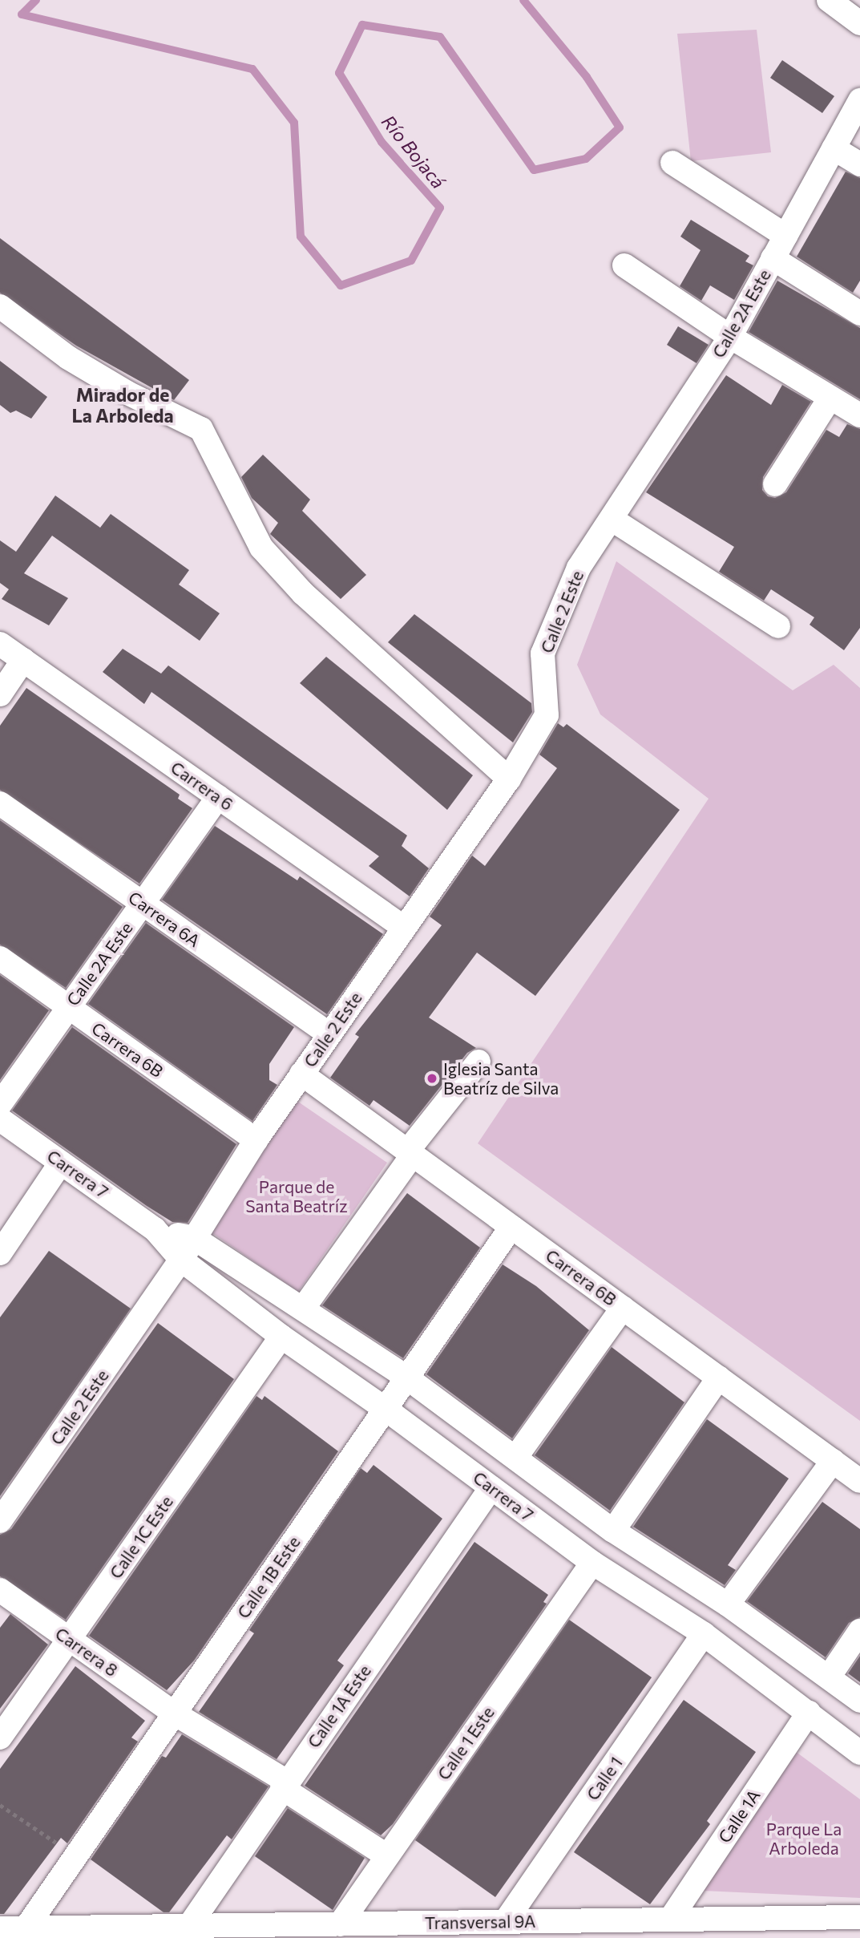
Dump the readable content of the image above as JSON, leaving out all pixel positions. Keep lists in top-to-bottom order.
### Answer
{
  "streets": {
    "street": [
      "Calle 2A Este",
      "Calle 2 Este",
      "Carrera 6",
      "Carrera 6A",
      "Carrera 6B",
      "Carrera 7",
      "Calle 1C Este",
      "Calle 1B Este",
      "Carrera 8",
      "Calle 1A Este",
      "Calle 1 Este",
      "Calle 1",
      "Calle 1A",
      "Transversal 9A"
    ]
  },
  "crossings": [
    ["Calle 2A Este", "Calle 2 Este"],
    ["Calle 2A Este", "Carrera 6"],
    ["Calle 2A Este", "Carrera 6A"],
    ["Calle 2A Este", "Carrera 6B"],
    ["Calle 2 Este", "Carrera 6"],
    ["Calle 2 Este", "Carrera 6A"],
    ["Calle 2 Este", "Carrera 6B"],
    ["Calle 2 Este", "Carrera 7"],
    ["Carrera 6B", "Calle 1B Este"],
    ["Carrera 7", "Calle 1C Este"],
    ["Carrera 7", "Calle 1B Este"],
    ["Carrera 7", "Calle 1A Este"],
    ["Carrera 7", "Calle 1 Este"],
    ["Carrera 7", "Calle 1"],
    ["Carrera 7", "Calle 1A"],
    ["Calle 1C Este", "Carrera 8"],
    ["Calle 1B Este", "Carrera 8"],
    ["Calle 1B Este", "Transversal 9A"],
    ["Carrera 8", "Calle 1A Este"],
    ["Carrera 8", "Calle 1 Este"],
    ["Calle 1A Este", "Transversal 9A"],
    ["Calle 1 Este", "Transversal 9A"],
    ["Calle 1", "Transversal 9A"],
    ["Calle 1A", "Transversal 9A"]
  ],
  "districts": ["Mirador de La Arboleda"],
  "water": ["Río Bojacá"],
  "parks": ["Parque de Santa Beatríz", "Parque La Arboleda"],
  "places": ["Iglesia Santa Beatríz de Silva"]
}
